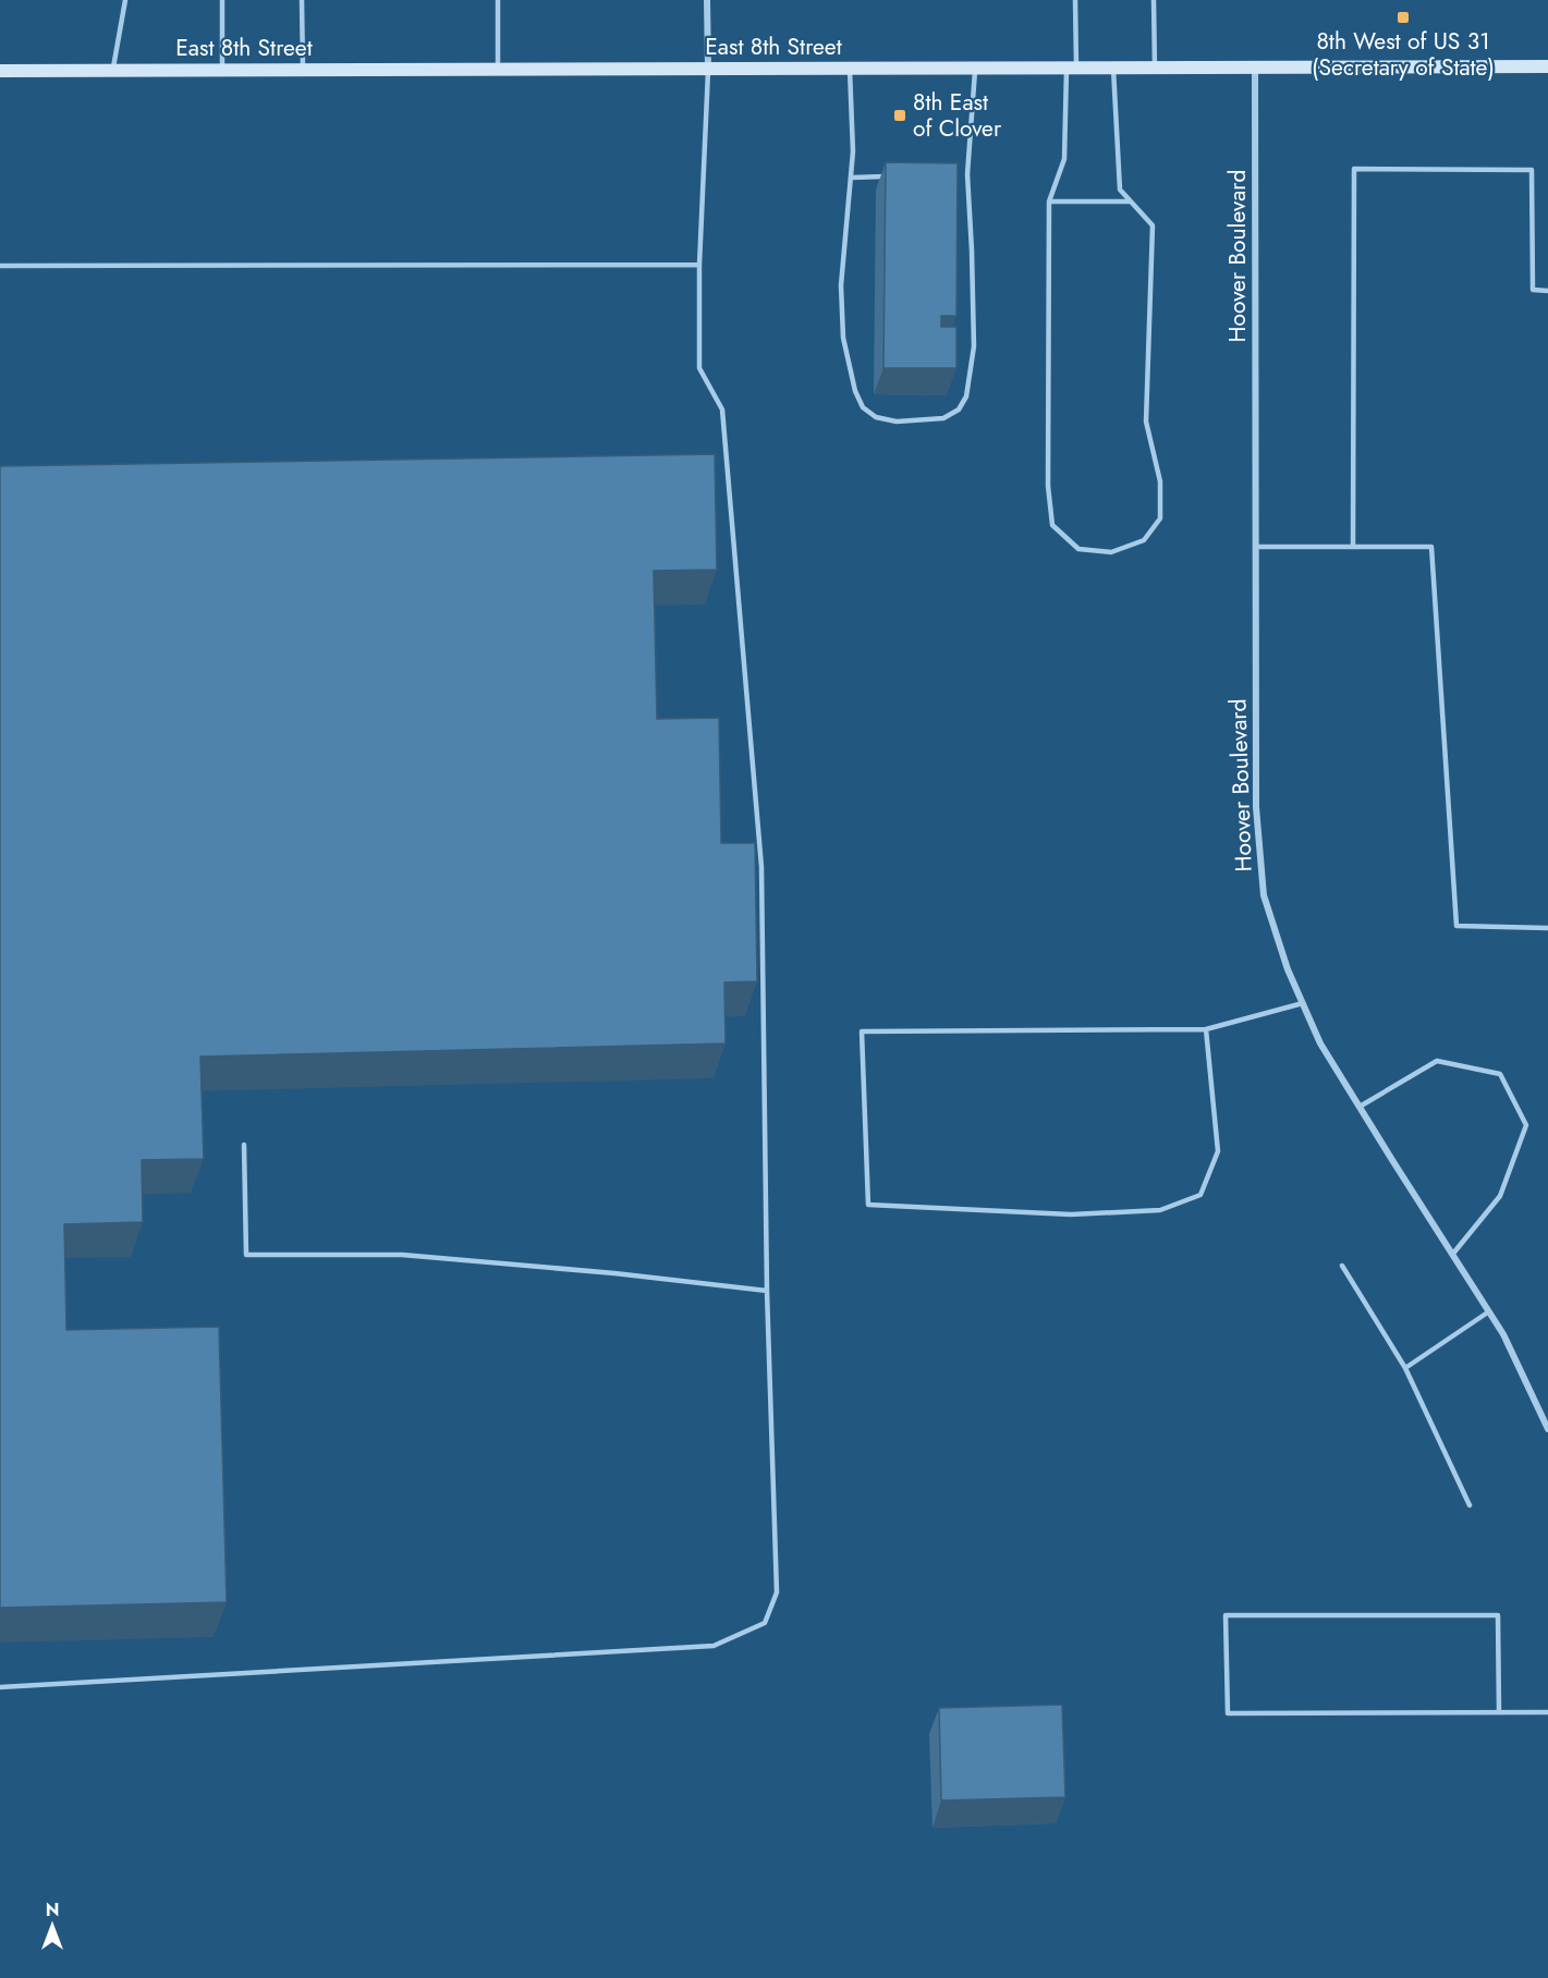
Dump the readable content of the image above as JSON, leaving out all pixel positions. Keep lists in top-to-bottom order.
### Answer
{
  "streets": {
    "main road": ["East 8th Street"],
    "street": ["Hoover Boulevard"]
  },
  "crossings": [
    ["East 8th Street", "Hoover Boulevard"]
  ],
  "places": {
    "transit": ["8th West of US 31 (Secretary of State)", "8th East of Clover"]
  },
  "north": "top"
}
